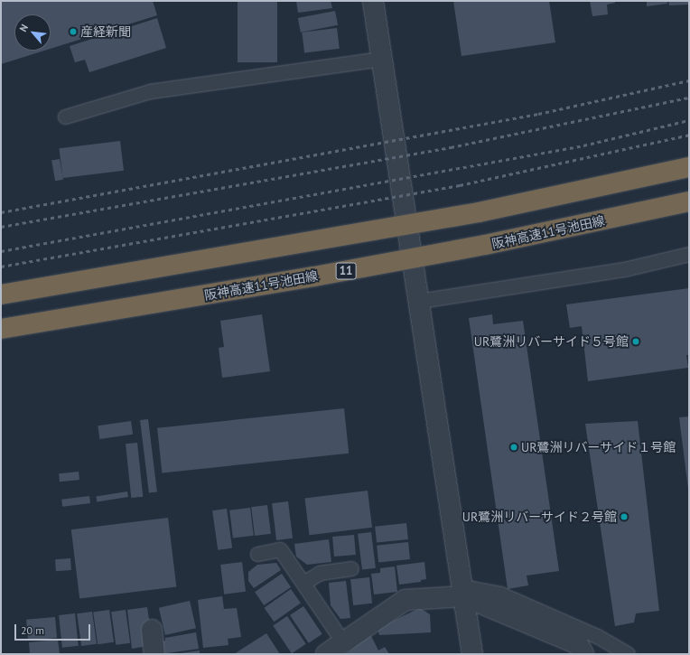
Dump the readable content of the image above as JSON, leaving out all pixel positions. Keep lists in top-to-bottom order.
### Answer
{
  "streets": {
    "highway": ["阪神高速11号池田線", "11"]
  },
  "places": [
    "産経新聞",
    "UR鷺洲リバーサイド５号館",
    "UR鷺洲リバーサイド１号館",
    "UR鷺洲リバーサイド２号館"
  ],
  "scale_bar": "20 m",
  "north": "top left"
}
